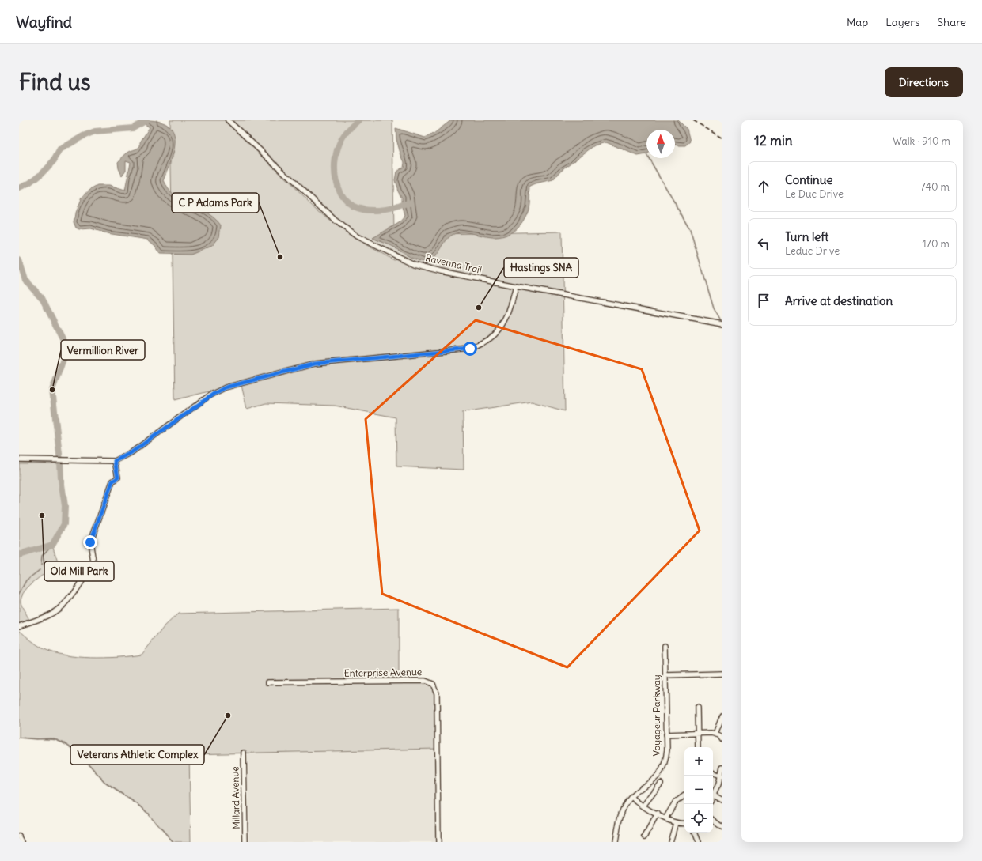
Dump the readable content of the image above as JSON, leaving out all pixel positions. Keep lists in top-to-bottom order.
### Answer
{
  "streets": {
    "street": [
      "Ravenna Trail",
      "Enterprise Avenue",
      "Voyageur Parkway",
      "Millard Avenue"
    ]
  },
  "places": [
    "C P Adams Park",
    "Hastings SNA",
    "Vermillion River",
    "Old Mill Park",
    "Veterans Athletic Complex"
  ],
  "north": "top",
  "page": {
    "header": "Wayfind",
    "nav": ["Map", "Layers", "Share"],
    "buttons": "Directions",
    "title": "Find us",
    "heading": ["12 min", "Walk · 910 m"],
    "list": [
      ["Continue", "Le Duc Drive", "740 m"],
      ["Turn left", "Leduc Drive", "170 m"],
      "Arrive at destination"
    ],
    "map_buttons": ["+", "−"]
  }
}
